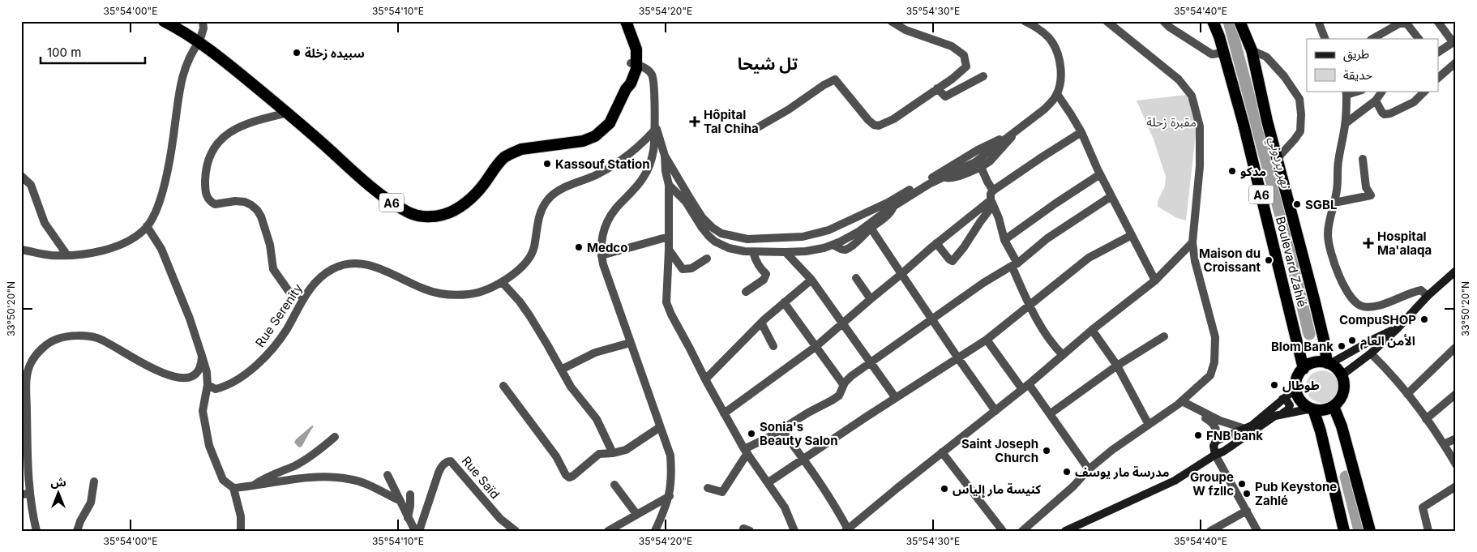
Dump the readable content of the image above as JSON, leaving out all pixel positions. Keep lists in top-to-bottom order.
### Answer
{
  "streets": {
    "highway": ["A6", "Boulevard Zahlé"],
    "street": ["Rue Serenity", "Rue Saïd"]
  },
  "districts": ["تل شيحا"],
  "water": ["نهر بردوني"],
  "parks": ["مقبرة زحلة"],
  "places": {
    "other": [
      "سبيده زخلة",
      "Kassouf Station",
      "مدكو",
      "SGBL",
      "Medco",
      "Maison du Croissant",
      "CompuSHOP",
      "الأمن العام",
      "Blom Bank",
      "طوطال",
      "Sonia's Beauty Salon",
      "FNB bank",
      "Saint Joseph Church",
      "مدرسة مار يوسف",
      "Groupe W fzllc",
      "كنيسة مار إلياس",
      "Pub Keystone Zahlé"
    ],
    "health": ["Hôpital Tal Chiha", "Hospital Ma'alaqa"]
  },
  "legend": ["طريق", "حديقة"],
  "scale_bar": "100 m",
  "north": "top",
  "coordinates": [
    "35°54'00\"E",
    "35°54'10\"E",
    "35°54'20\"E",
    "35°54'30\"E",
    "35°54'40\"E",
    "33°50'20\"N"
  ]
}
